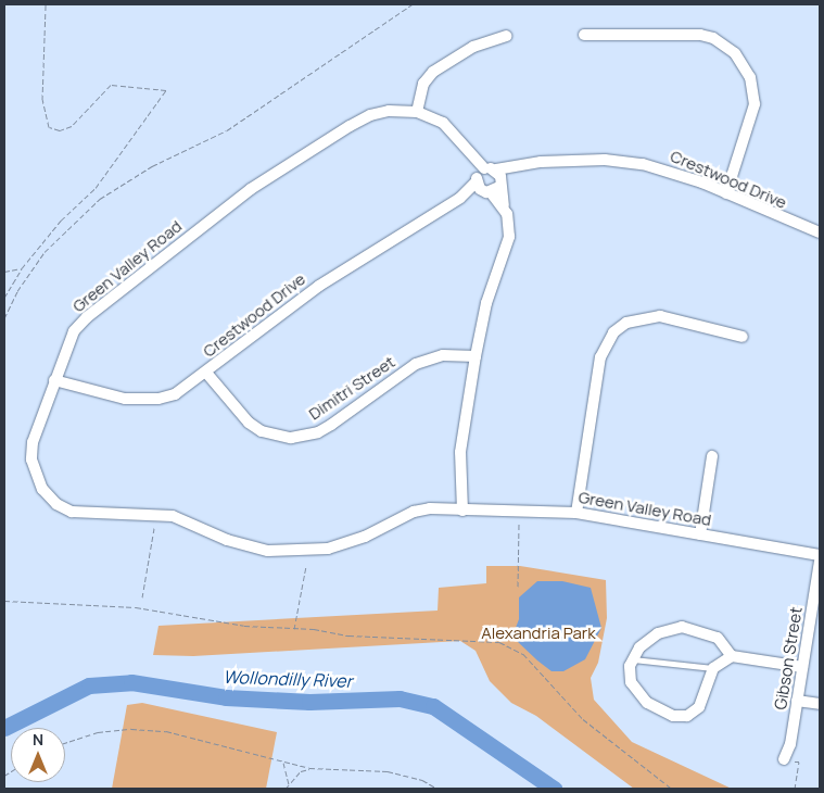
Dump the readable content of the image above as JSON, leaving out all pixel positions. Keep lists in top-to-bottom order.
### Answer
{
  "streets": {
    "street": [
      "Crestwood Drive",
      "Green Valley Road",
      "Dimitri Street",
      "Gibson Street"
    ]
  },
  "crossings": [
    ["Crestwood Drive", "Green Valley Road"],
    ["Crestwood Drive", "Dimitri Street"],
    ["Green Valley Road", "Dimitri Street"]
  ],
  "water": ["Wollondilly River"],
  "parks": ["Alexandria Park"],
  "north": "top"
}
